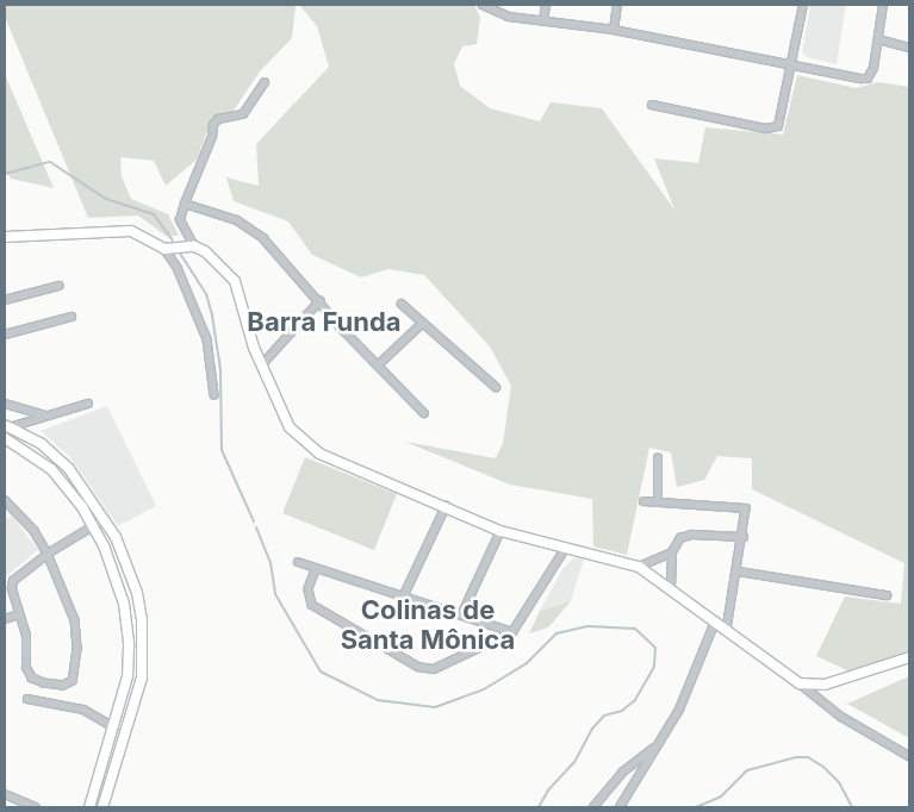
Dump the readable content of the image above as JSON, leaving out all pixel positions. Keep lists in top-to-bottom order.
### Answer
{
  "districts": ["Barra Funda", "Colinas de Santa Mônica"]
}
